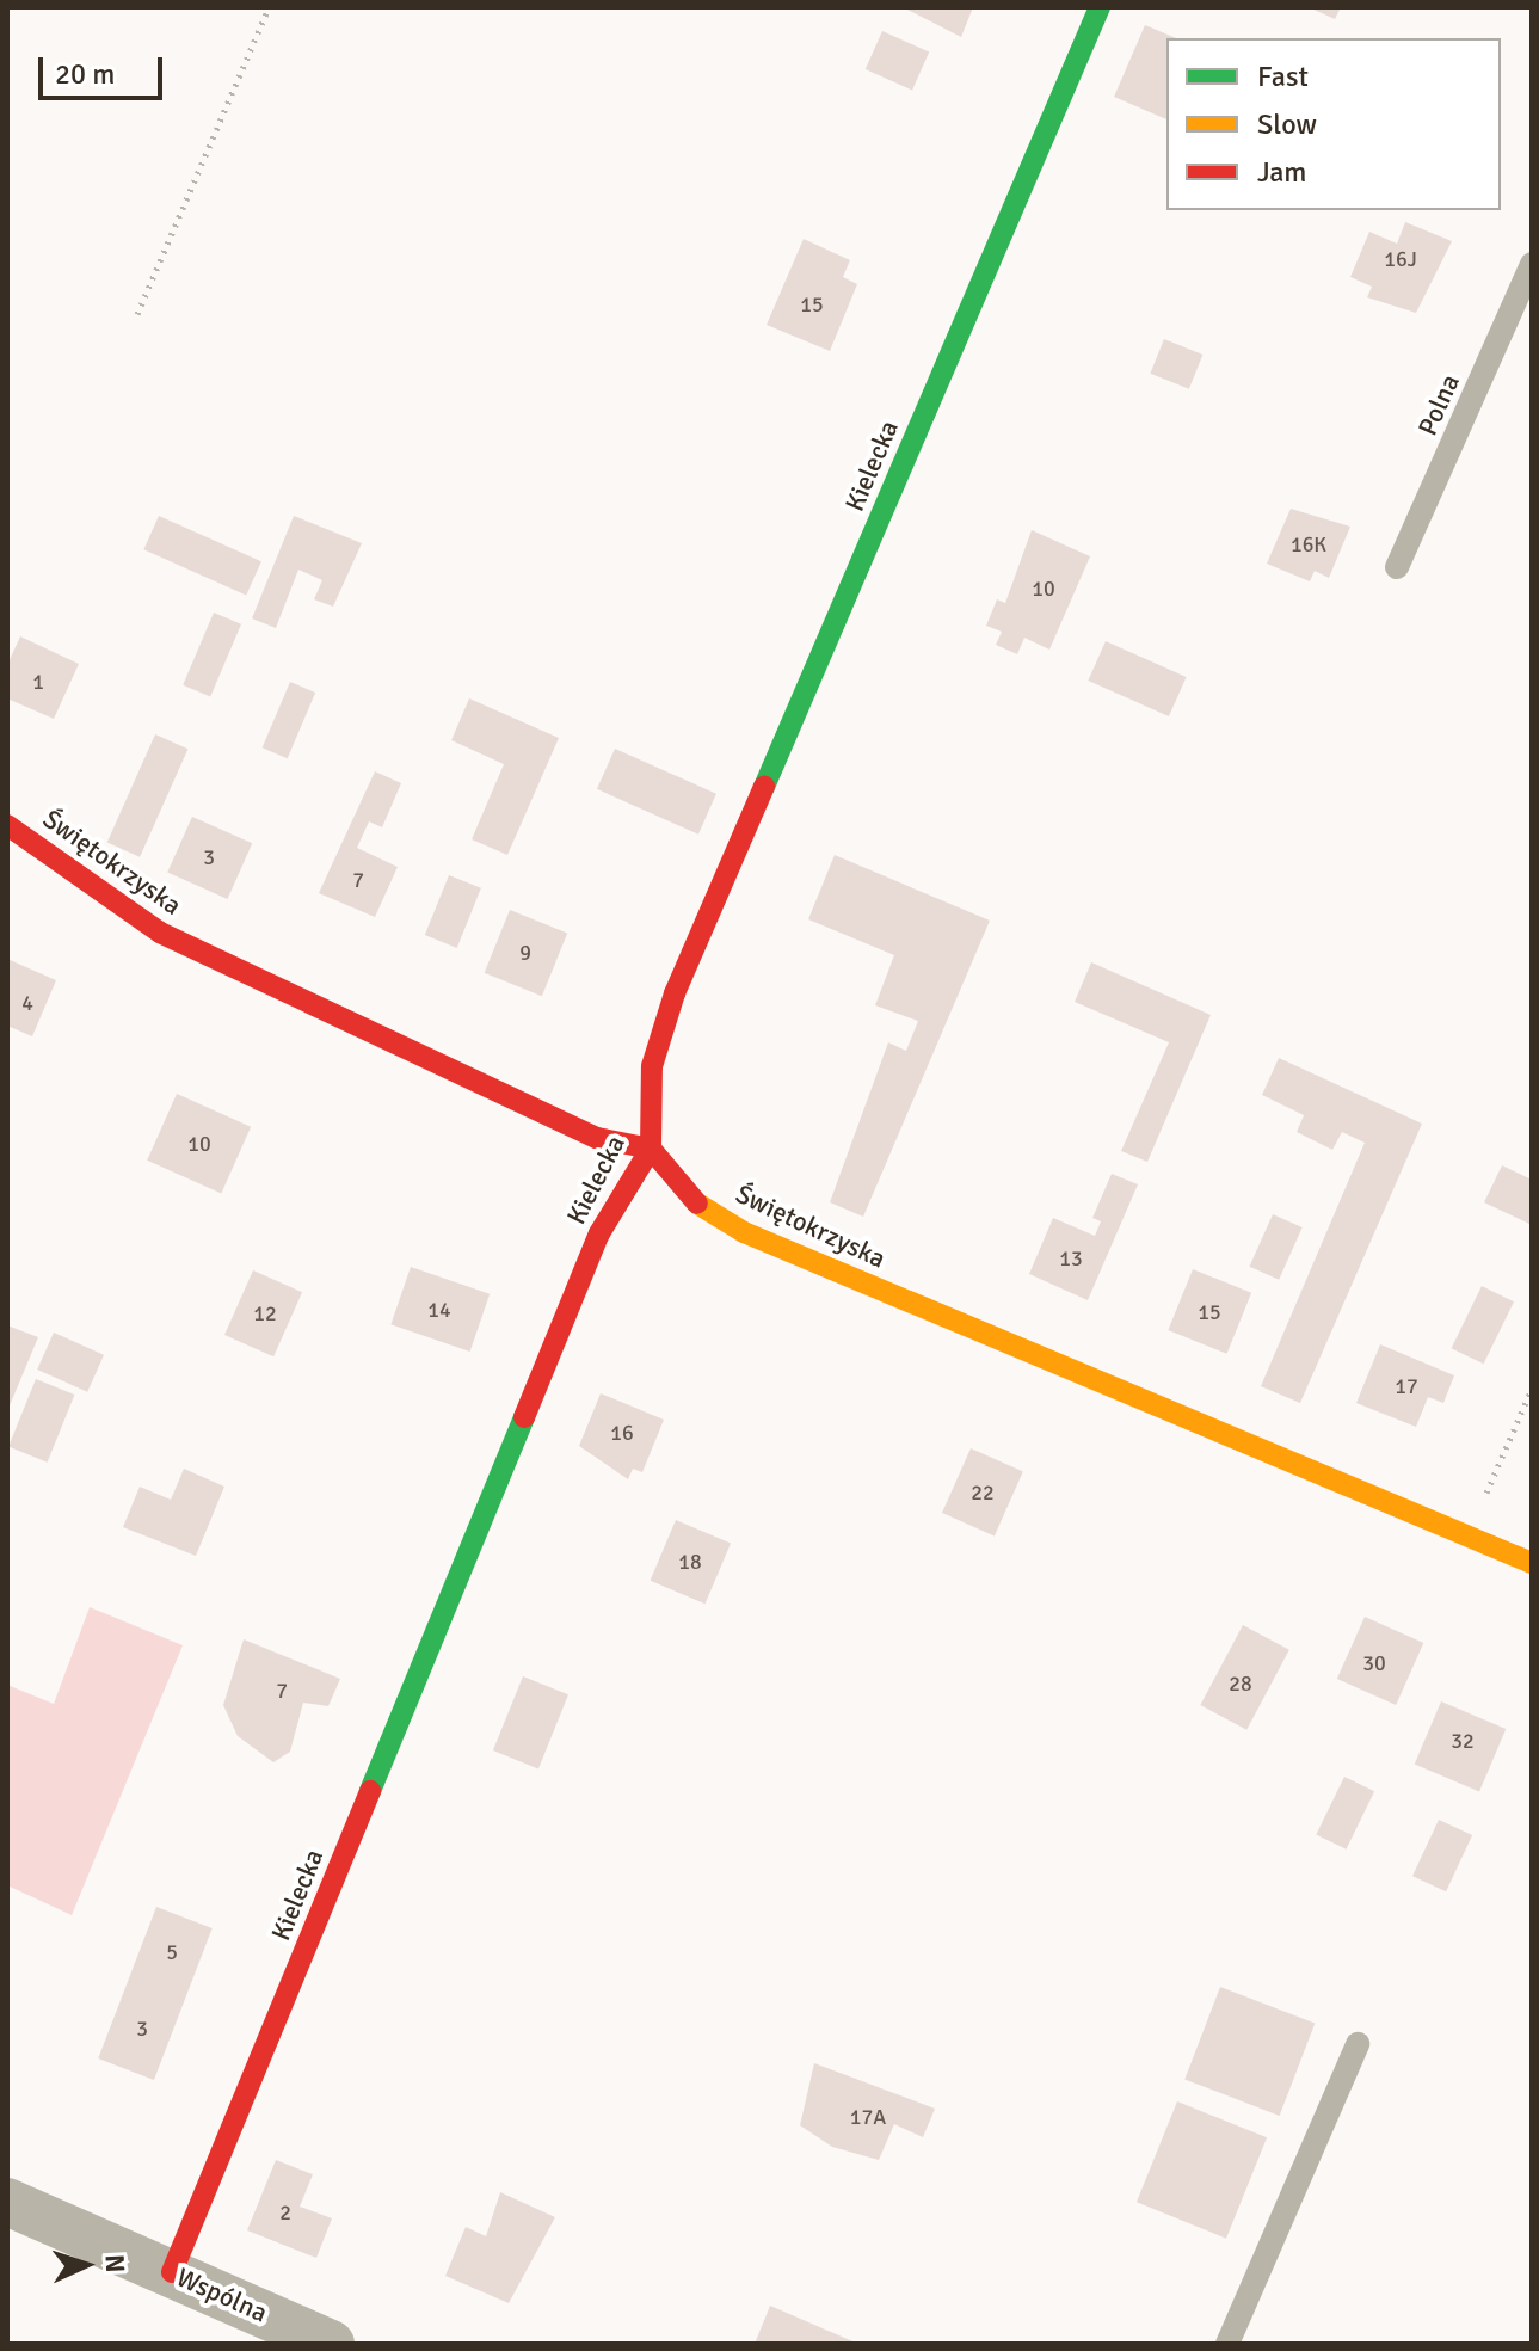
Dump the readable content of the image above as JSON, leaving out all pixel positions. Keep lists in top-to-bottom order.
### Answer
{
  "streets": {
    "street": ["Kielecka", "Świętokrzyska", "Wspólna"],
    "lane": ["Polna"]
  },
  "crossings": [
    ["Kielecka", "Świętokrzyska"],
    ["Kielecka", "Wspólna"]
  ],
  "house_numbers": [
    "16J",
    "15",
    "16K",
    "10",
    "1",
    "3",
    "7",
    "9",
    "4",
    "10",
    "13",
    "14",
    "15",
    "12",
    "17",
    "16",
    "22",
    "18",
    "30",
    "28",
    "7",
    "32",
    "5",
    "3",
    "17A",
    "2"
  ],
  "legend": ["Fast", "Slow", "Jam"],
  "scale_bar": "20 m",
  "north": "right"
}
